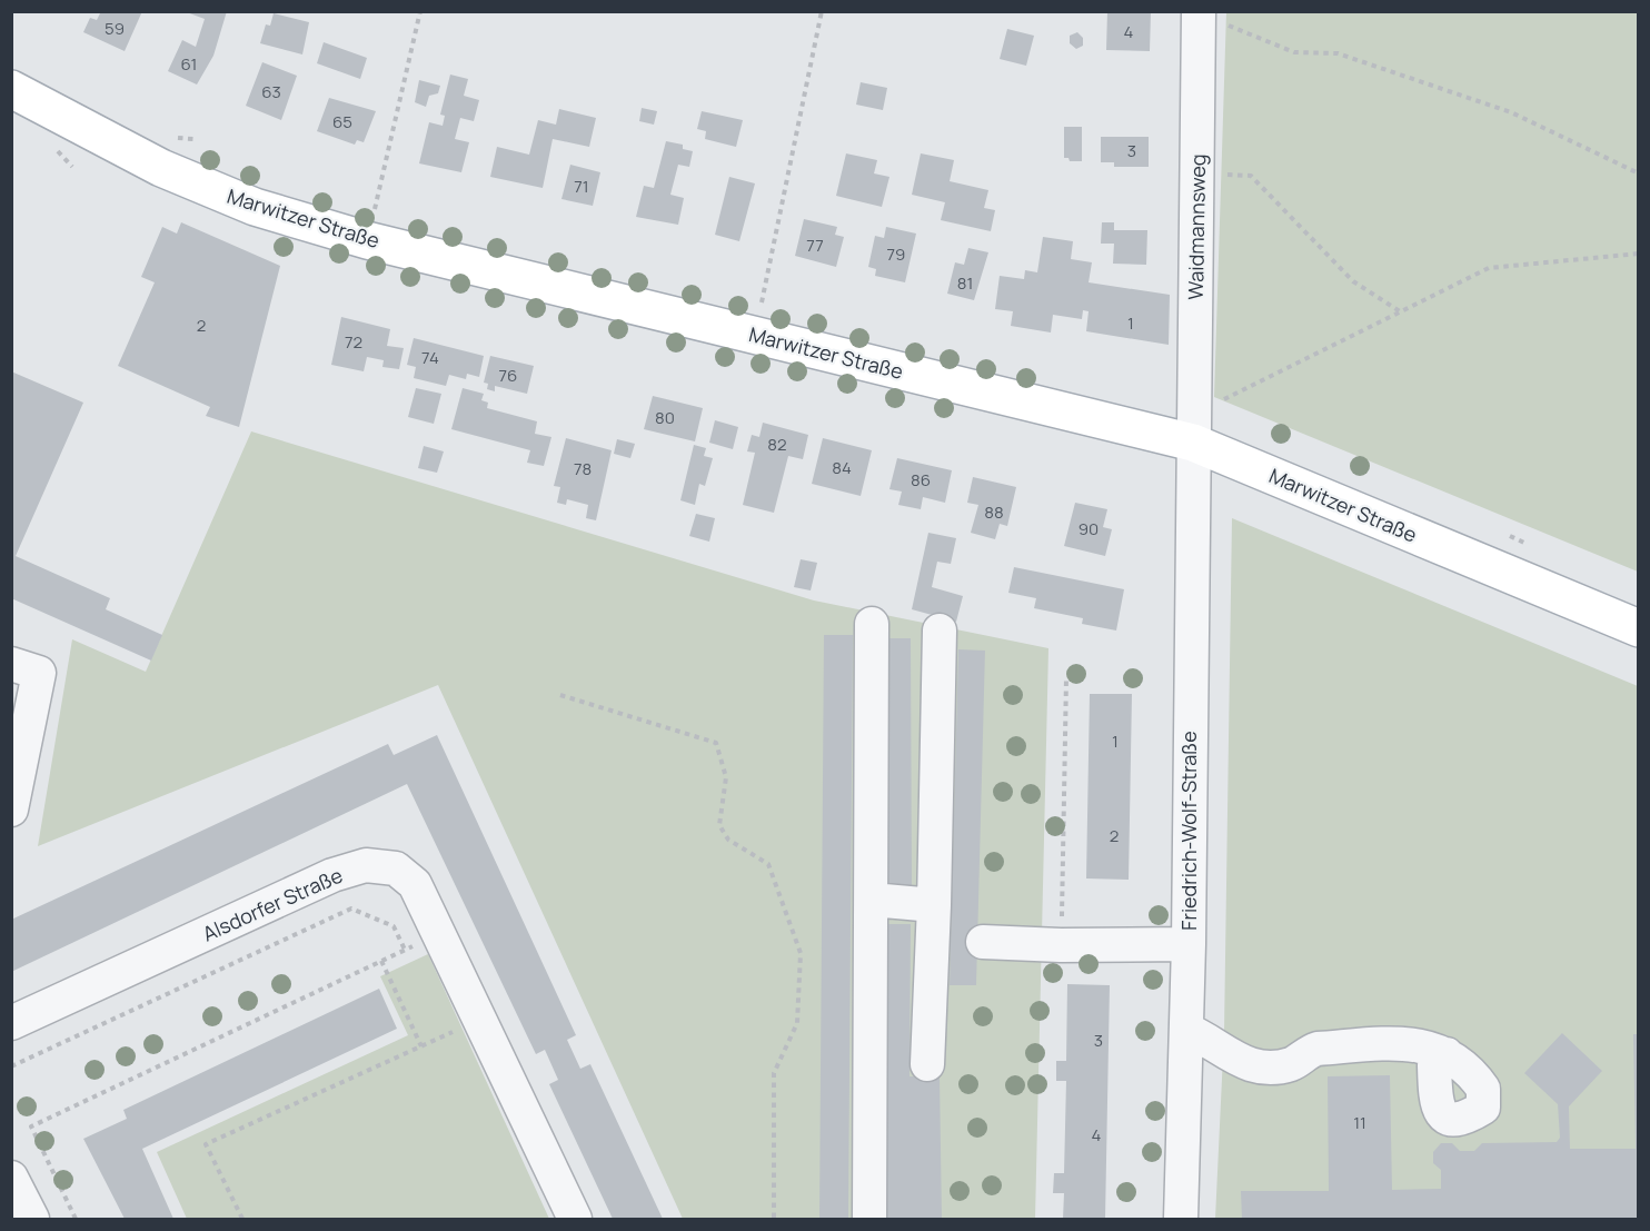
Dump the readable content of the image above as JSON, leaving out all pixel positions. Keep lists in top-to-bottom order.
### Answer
{
  "streets": {
    "main road": ["Marwitzer Straße"],
    "street": ["Waidmannsweg", "Friedrich-Wolf-Straße", "Alsdorfer Straße"]
  },
  "crossings": [
    ["Marwitzer Straße", "Waidmannsweg"],
    ["Marwitzer Straße", "Friedrich-Wolf-Straße"],
    ["Waidmannsweg", "Friedrich-Wolf-Straße"]
  ],
  "house_numbers": [
    "59",
    "4",
    "61",
    "63",
    "65",
    "3",
    "71",
    "77",
    "79",
    "81",
    "1",
    "2",
    "72",
    "74",
    "76",
    "80",
    "82",
    "84",
    "78",
    "86",
    "88",
    "90",
    "1",
    "2",
    "3",
    "11",
    "4"
  ]
}
